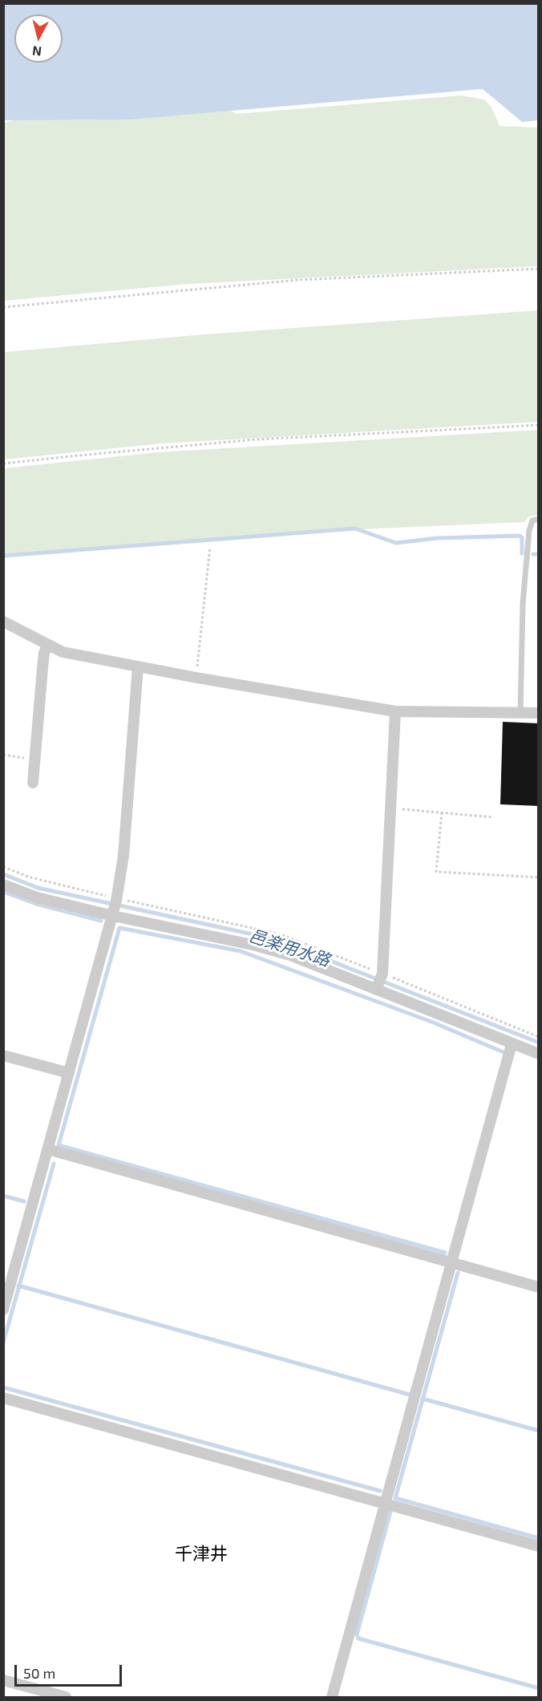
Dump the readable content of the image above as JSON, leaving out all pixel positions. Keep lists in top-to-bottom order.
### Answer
{
  "districts": ["千津井"],
  "water": ["邑楽用水路"],
  "scale_bar": "50 m",
  "north": "bottom"
}
